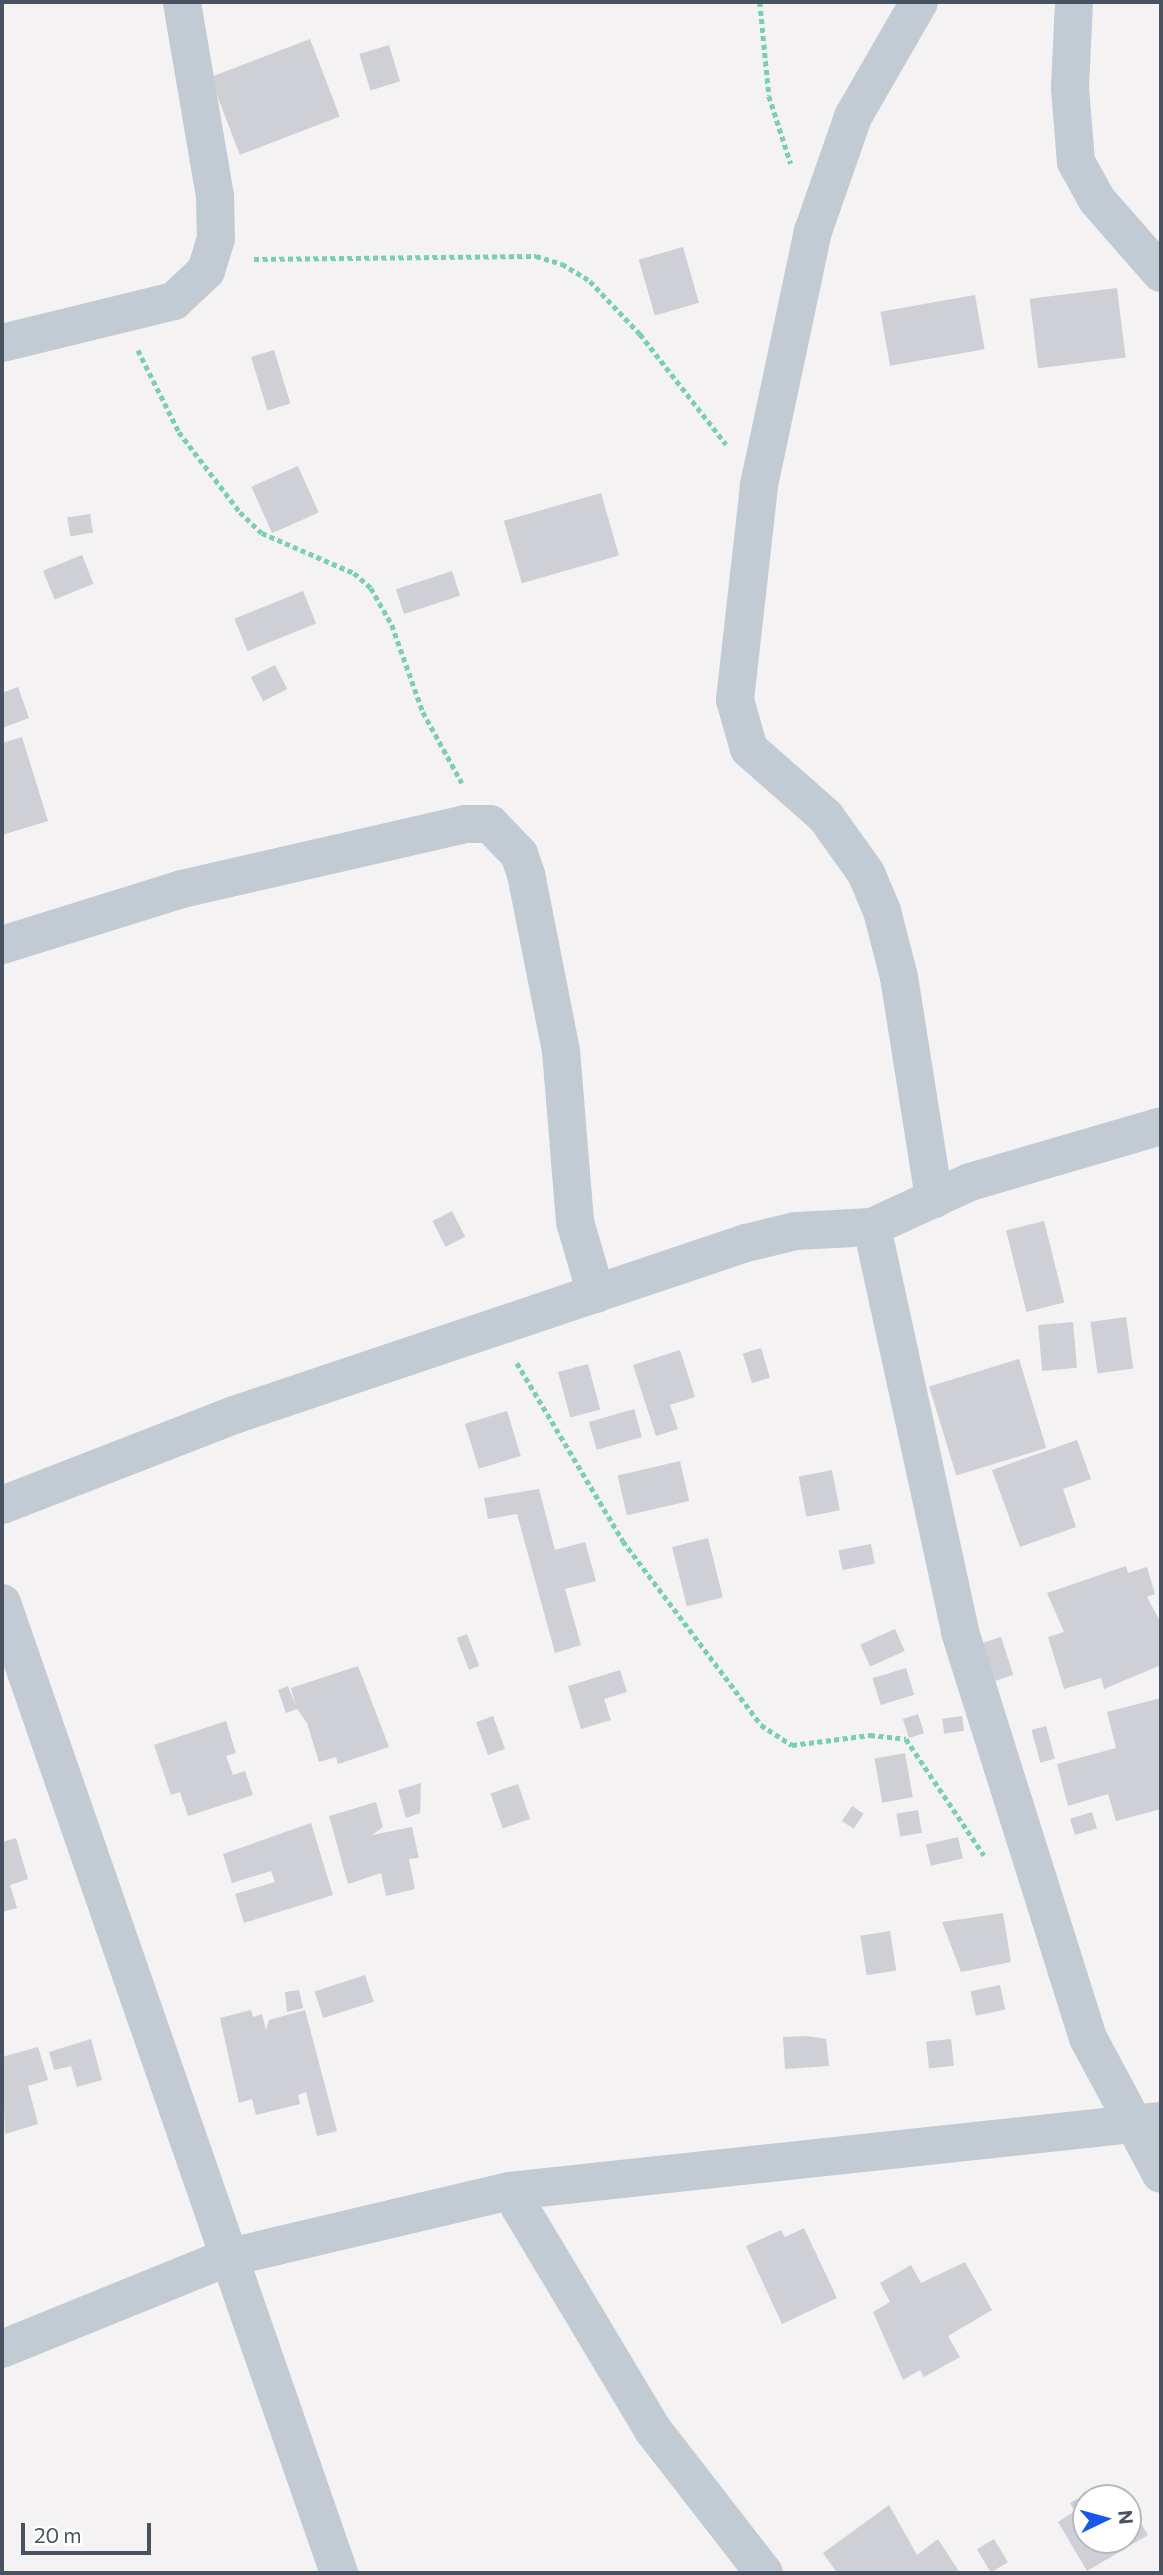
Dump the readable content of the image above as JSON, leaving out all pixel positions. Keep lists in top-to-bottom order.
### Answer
{
  "scale_bar": "20 m",
  "north": "right"
}
